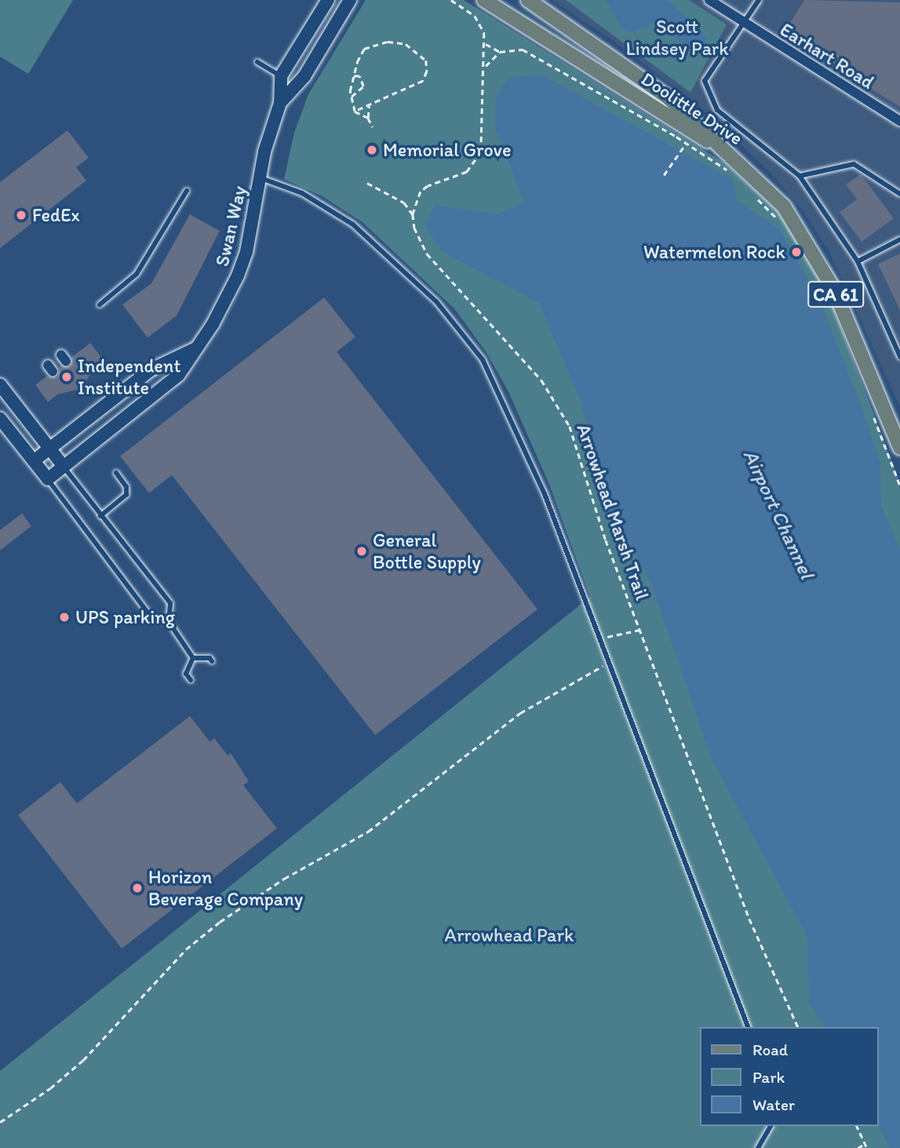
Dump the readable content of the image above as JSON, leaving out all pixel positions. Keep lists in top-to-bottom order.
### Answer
{
  "streets": {
    "main road": ["Doolittle Drive", "Swan Way", "CA 61"],
    "street": ["Earhart Road"],
    "path": ["Arrowhead Marsh Trail"]
  },
  "water": ["Airport Channel"],
  "parks": ["Scott Lindsey Park", "Arrowhead Park"],
  "places": [
    "Memorial Grove",
    "FedEx",
    "Watermelon Rock",
    "Independent Institute",
    "General Bottle Supply",
    "UPS parking",
    "Horizon Beverage Company"
  ],
  "legend": ["Road", "Park", "Water"]
}
